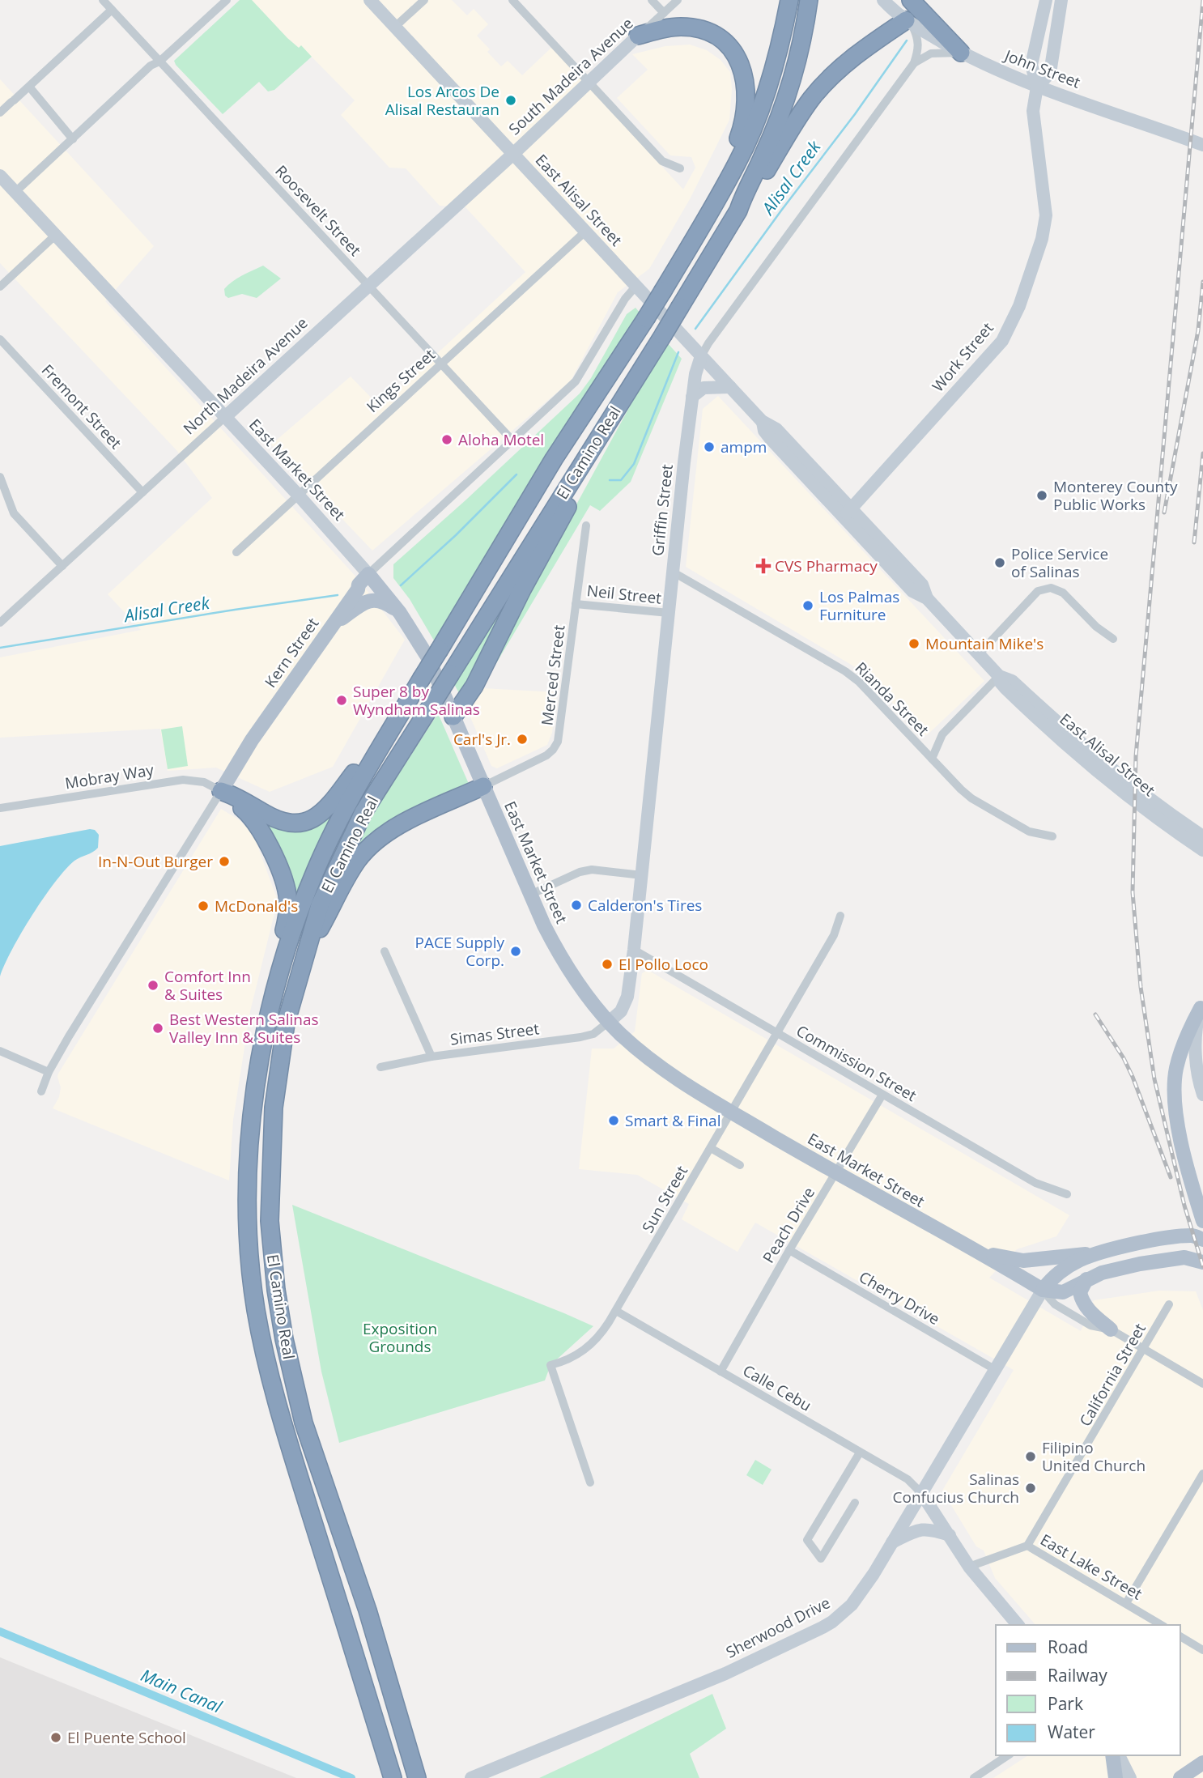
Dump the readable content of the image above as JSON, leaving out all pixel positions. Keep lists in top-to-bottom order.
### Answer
{
  "streets": {
    "highway": ["El Camino Real"],
    "main road": [
      "John Street",
      "South Madeira Avenue",
      "East Alisal Street",
      "Work Street",
      "North Madeira Avenue",
      "East Market Street",
      "Griffin Street",
      "Kern Street",
      "Sherwood Drive"
    ],
    "street": [
      "Roosevelt Street",
      "Kings Street",
      "Fremont Street",
      "Neil Street",
      "Merced Street",
      "Rianda Street",
      "Mobray Way",
      "Simas Street",
      "Commission Street",
      "Sun Street",
      "Peach Drive",
      "Cherry Drive",
      "California Street",
      "Calle Cebu",
      "East Lake Street"
    ]
  },
  "crossings": [
    ["John Street", "Work Street"],
    ["John Street", "Griffin Street"],
    ["South Madeira Avenue", "East Alisal Street"],
    ["South Madeira Avenue", "North Madeira Avenue"],
    ["East Alisal Street", "Work Street"],
    ["East Alisal Street", "North Madeira Avenue"],
    ["East Alisal Street", "Kings Street"],
    ["East Alisal Street", "Griffin Street"],
    ["East Alisal Street", "Kern Street"],
    ["Roosevelt Street", "North Madeira Avenue"],
    ["Roosevelt Street", "Kings Street"],
    ["Roosevelt Street", "Kern Street"],
    ["North Madeira Avenue", "Fremont Street"],
    ["North Madeira Avenue", "East Market Street"],
    ["Kings Street", "East Market Street"],
    ["East Market Street", "Griffin Street"],
    ["East Market Street", "Kern Street"],
    ["East Market Street", "Merced Street"],
    ["East Market Street", "Simas Street"],
    ["East Market Street", "Sun Street"],
    ["East Market Street", "Peach Drive"],
    ["East Market Street", "California Street"],
    ["East Market Street", "Sherwood Drive"],
    ["Griffin Street", "Neil Street"],
    ["Griffin Street", "Rianda Street"],
    ["Griffin Street", "Simas Street"],
    ["Griffin Street", "Commission Street"],
    ["Neil Street", "Merced Street"],
    ["Kern Street", "Mobray Way"],
    ["Commission Street", "Sun Street"],
    ["Commission Street", "Peach Drive"],
    ["Sun Street", "Calle Cebu"],
    ["Peach Drive", "Cherry Drive"],
    ["Peach Drive", "Calle Cebu"],
    ["Cherry Drive", "Sherwood Drive"],
    ["California Street", "East Lake Street"],
    ["Calle Cebu", "Sherwood Drive"]
  ],
  "water": ["Alisal Creek", "Main Canal"],
  "parks": ["Exposition Grounds"],
  "places": {
    "other": [
      "Los Arcos De Alisal Restauran",
      "Aloha Motel",
      "ampm",
      "Monterey County Public Works",
      "Police Service of Salinas",
      "Los Palmas Furniture",
      "Mountain Mike's",
      "Super 8 by Wyndham Salinas",
      "Carl's Jr.",
      "In-N-Out Burger",
      "Calderon's Tires",
      "McDonald's",
      "PACE Supply Corp.",
      "El Pollo Loco",
      "Comfort Inn & Suites",
      "Best Western Salinas Valley Inn & Suites",
      "Smart & Final",
      "Filipino United Church",
      "Salinas Confucius Church",
      "El Puente School"
    ],
    "health": ["CVS Pharmacy"]
  },
  "legend": [
    "Road",
    "Railway",
    "Park",
    "Water"
  ]
}
